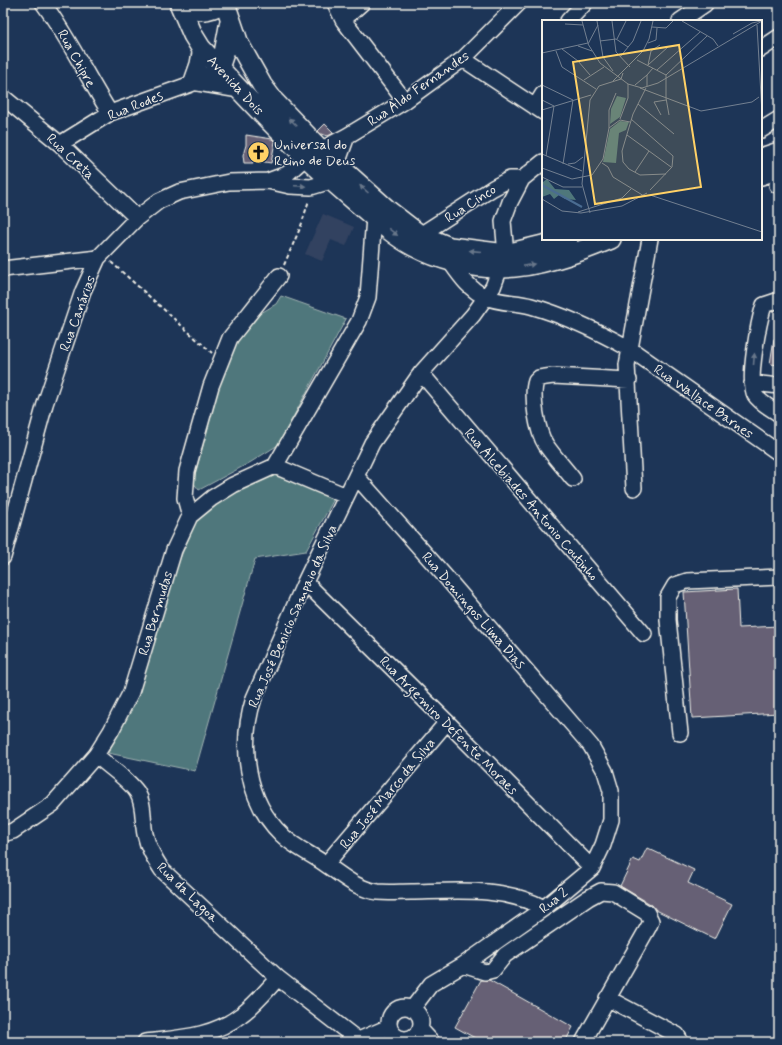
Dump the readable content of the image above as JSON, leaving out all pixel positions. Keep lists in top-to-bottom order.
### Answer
{
  "streets": {
    "main road": ["Avenida Dois"],
    "street": [
      "Rua Chipre",
      "Rua Aldo Fernandes",
      "Rua Rodes",
      "Rua Creta",
      "Rua Cinco",
      "Rua Canárias",
      "Rua Wallace Barnes",
      "Rua Alcebiades Antonio Coutinho",
      "Rua Domingos Lima Dias",
      "Rua Bermudas",
      "Rua José Benicio Sampaio da Silva",
      "Rua Argemiro Defente Moraes",
      "Rua José Marco da Silva",
      "Rua da Lagoa",
      "Rua 2"
    ]
  },
  "crossings": [
    ["Rua Chipre", "Rua Rodes"],
    ["Avenida Dois", "Rua Aldo Fernandes"],
    ["Avenida Dois", "Rua Rodes"],
    ["Avenida Dois", "Rua Canárias"],
    ["Rua Aldo Fernandes", "Rua Canárias"],
    ["Rua Rodes", "Rua Creta"],
    ["Rua Creta", "Rua Canárias"],
    ["Rua Wallace Barnes", "Rua José Benicio Sampaio da Silva"],
    ["Rua Alcebiades Antonio Coutinho", "Rua José Benicio Sampaio da Silva"],
    ["Rua Domingos Lima Dias", "Rua José Benicio Sampaio da Silva"],
    ["Rua Domingos Lima Dias", "Rua 2"],
    ["Rua Bermudas", "Rua da Lagoa"],
    ["Rua José Benicio Sampaio da Silva", "Rua Argemiro Defente Moraes"],
    ["Rua José Benicio Sampaio da Silva", "Rua José Marco da Silva"],
    ["Rua José Benicio Sampaio da Silva", "Rua 2"],
    ["Rua Argemiro Defente Moraes", "Rua José Marco da Silva"],
    ["Rua Argemiro Defente Moraes", "Rua 2"]
  ],
  "places": {
    "church": ["Universal do Reino de Deus"]
  }
}
